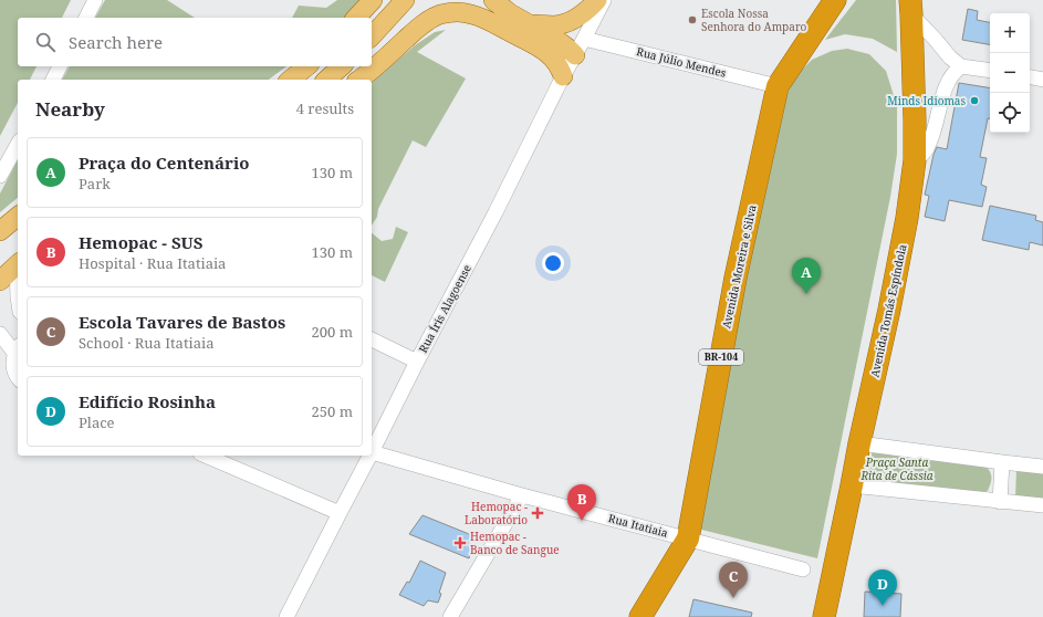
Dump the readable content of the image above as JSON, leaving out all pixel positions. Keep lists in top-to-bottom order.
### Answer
{
  "streets": {
    "highway": ["Avenida Moreira e Silva", "Avenida Tomás Espíndola", "BR-104"],
    "street": ["Rua Júlio Mendes", "Rua Íris Alagoense", "Rua Itatiaia"]
  },
  "crossings": [
    ["Rua Júlio Mendes", "Avenida Moreira e Silva"],
    ["Rua Júlio Mendes", "Rua Íris Alagoense"],
    ["Avenida Moreira e Silva", "Rua Itatiaia"],
    ["Rua Íris Alagoense", "Rua Itatiaia"]
  ],
  "parks": ["Praça Santa Rita de Cássia"],
  "places": {
    "other": ["Escola Nossa Senhora do Amparo", "Minds Idiomas"],
    "health": ["Hemopac - Laboratório", "Hemopac - Banco de Sangue"]
  },
  "page": {
    "map_buttons": ["+", "−"],
    "search": "Search here",
    "heading": ["Nearby", "4 results"],
    "list": [
      {
        "mark": "A",
        "name": "Praça do Centenário",
        "note": "Park",
        "value": "130 m"
      },
      {
        "mark": "B",
        "name": "Hemopac - SUS",
        "note": "Hospital · Rua Itatiaia",
        "value": "130 m"
      },
      {
        "mark": "C",
        "name": "Escola Tavares de Bastos",
        "note": "School · Rua Itatiaia",
        "value": "200 m"
      },
      {
        "mark": "D",
        "name": "Edifício Rosinha",
        "note": "Place",
        "value": "250 m"
      }
    ],
    "pins": [
      "A",
      "B",
      "C",
      "D"
    ]
  }
}
